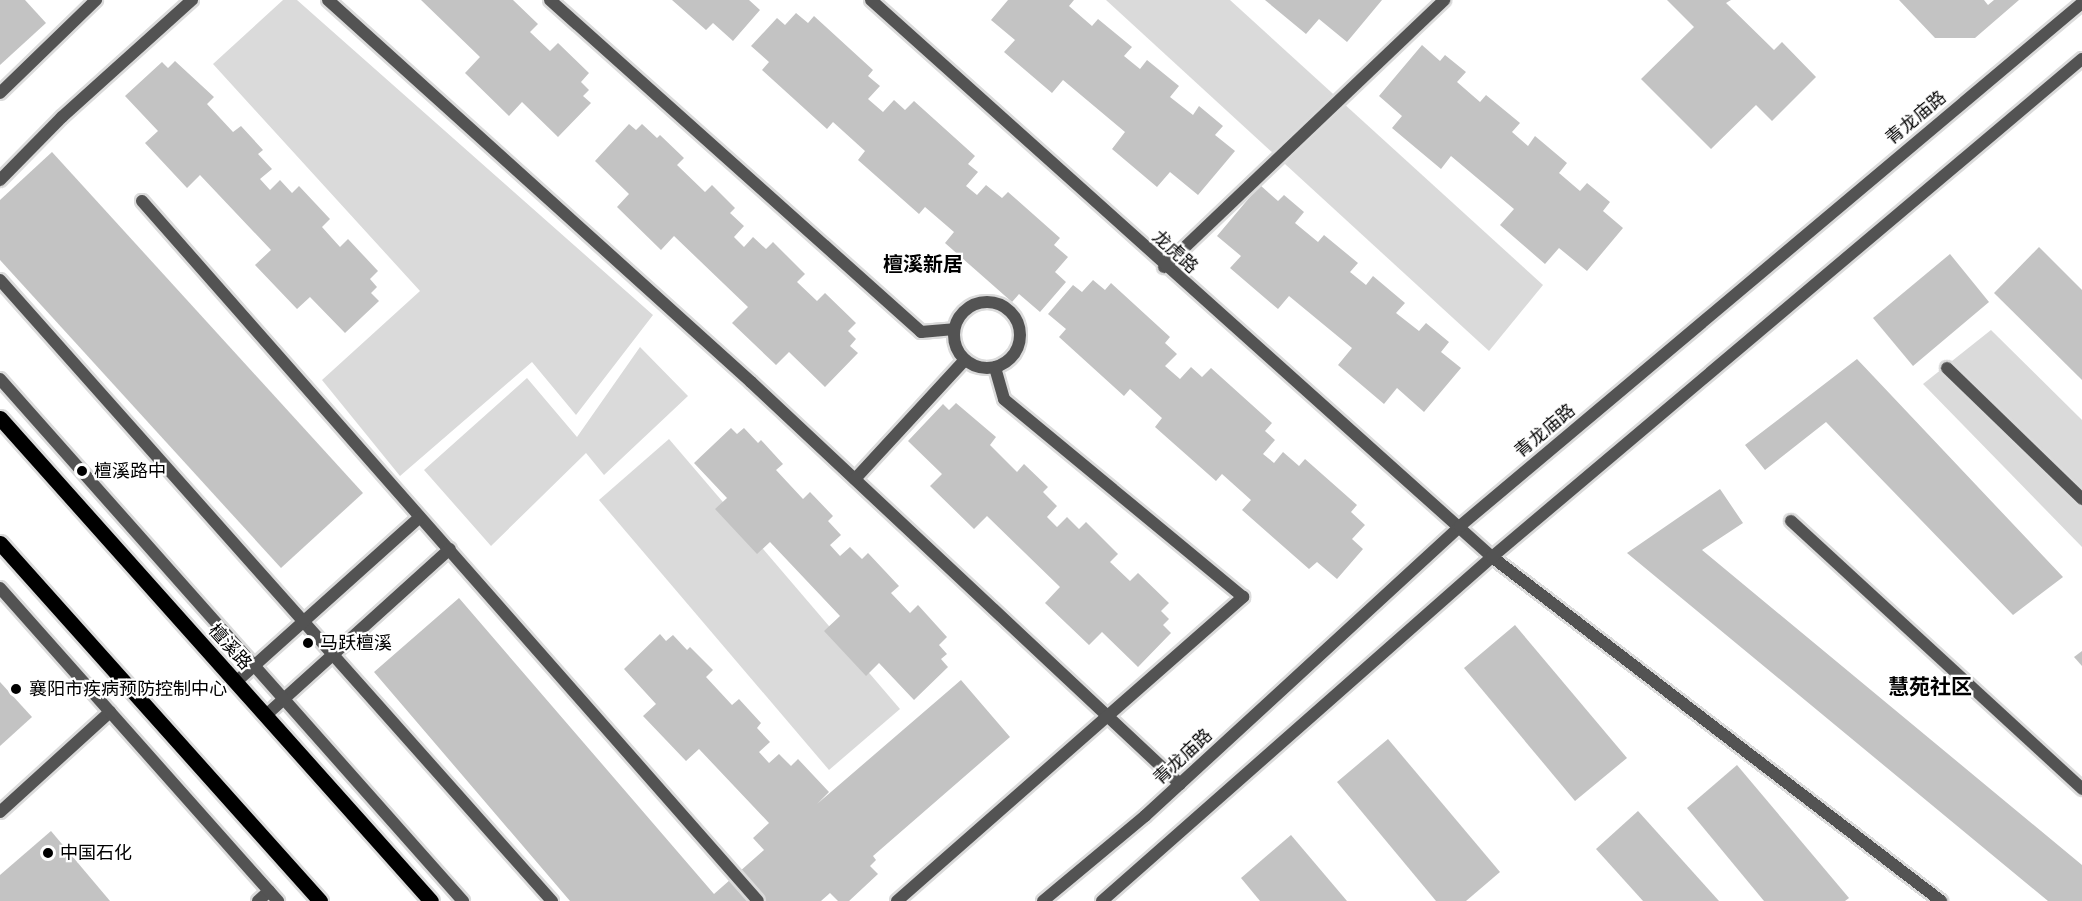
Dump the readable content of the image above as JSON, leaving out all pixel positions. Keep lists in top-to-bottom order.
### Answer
{
  "streets": {
    "main road": ["檀溪路"],
    "street": ["青龙庙路", "龙虎路"]
  },
  "crossings": [
    ["青龙庙路", "龙虎路"]
  ],
  "districts": ["檀溪新居", "慧苑社区"],
  "places": [
    "檀溪路中",
    "马跃檀溪",
    "襄阳市疾病预防控制中心",
    "中国石化"
  ]
}
